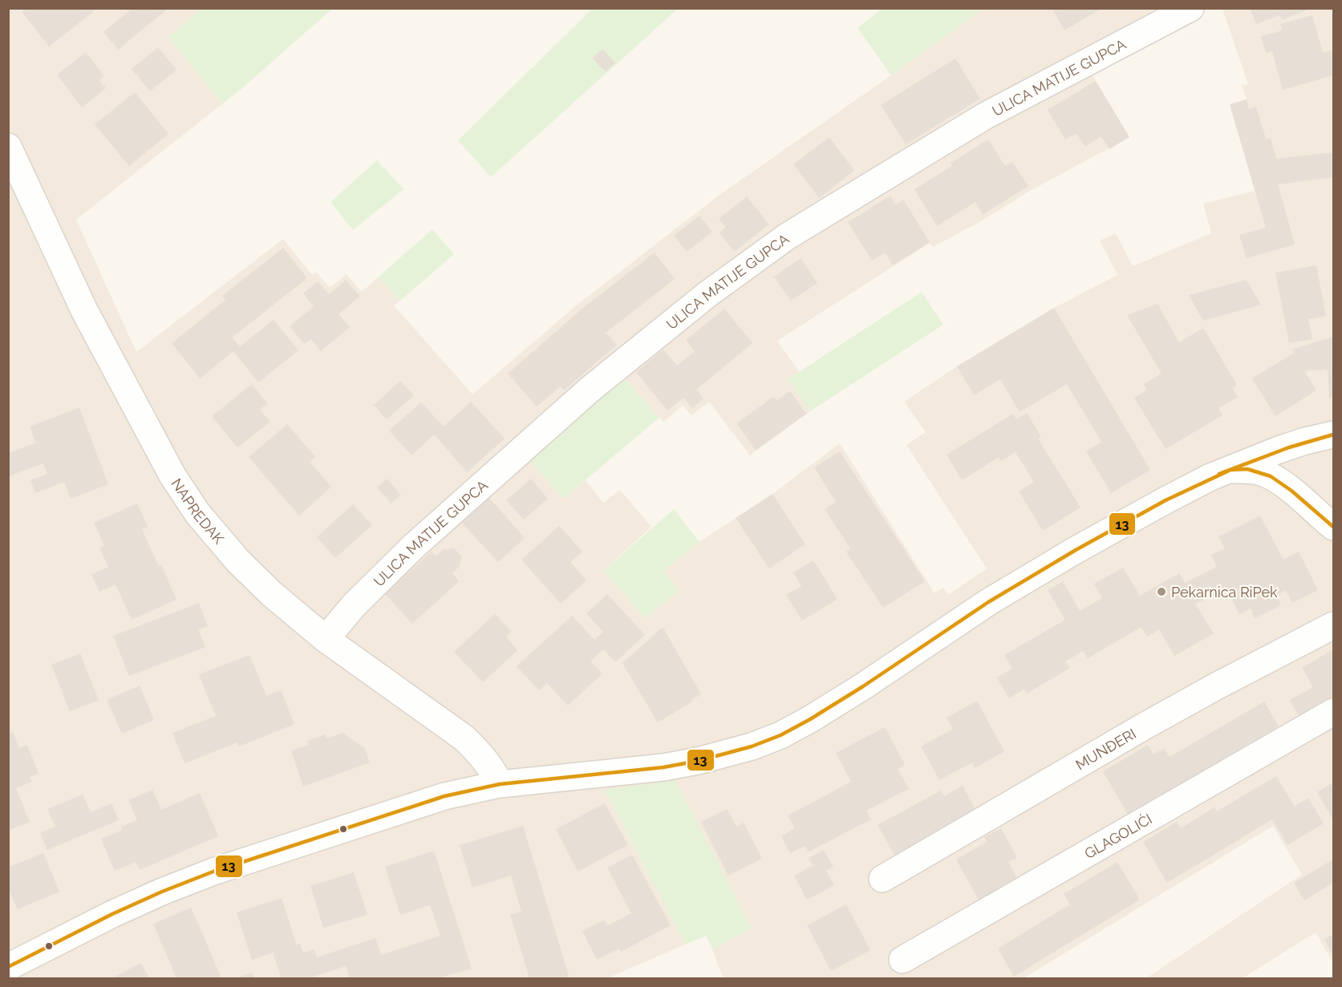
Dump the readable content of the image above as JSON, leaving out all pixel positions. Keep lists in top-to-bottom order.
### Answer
{
  "streets": {
    "street": [
      "ULICA MATIJE GUPCA",
      "NAPREDAK",
      "MUNĐERI",
      "GLAGOLIĆI"
    ]
  },
  "crossings": [
    ["ULICA MATIJE GUPCA", "NAPREDAK"]
  ],
  "places": ["Pekarnica RiPek"],
  "lines": ["transit line 13"]
}
